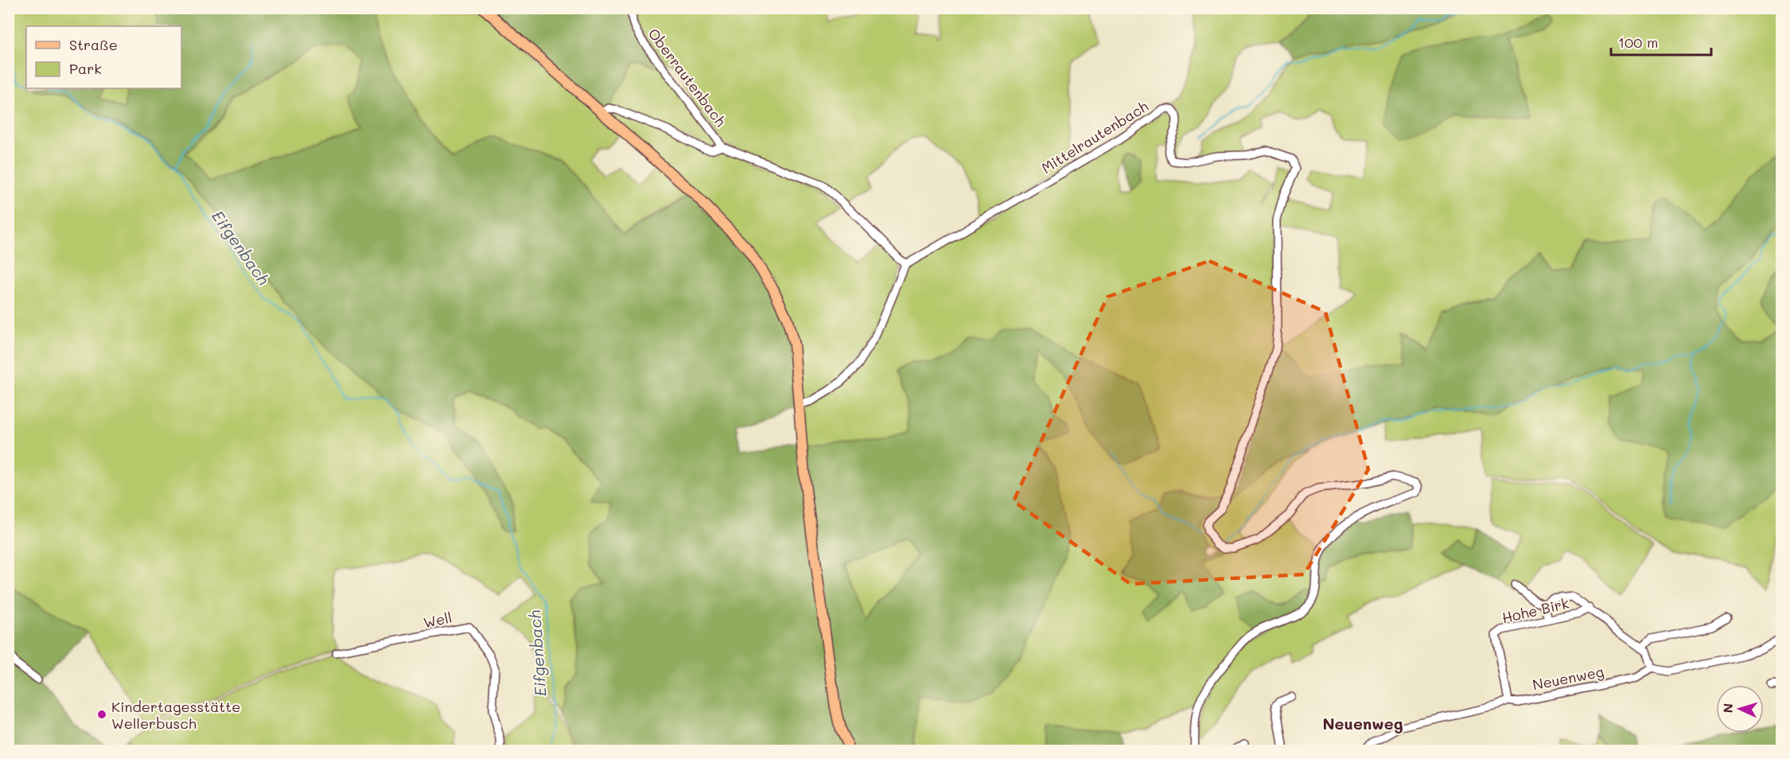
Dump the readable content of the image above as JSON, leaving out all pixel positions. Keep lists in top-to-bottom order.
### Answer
{
  "streets": {
    "street": [
      "Oberrautenbach",
      "Mittelrautenbach",
      "Hohe Birk",
      "Well",
      "Neuenweg"
    ]
  },
  "crossings": [
    ["Hohe Birk", "Neuenweg"]
  ],
  "districts": ["Neuenweg"],
  "water": ["Eifgenbach"],
  "places": ["Kindertagesstätte Wellerbusch"],
  "legend": ["Straße", "Park"],
  "scale_bar": "100 m",
  "north": "left"
}
